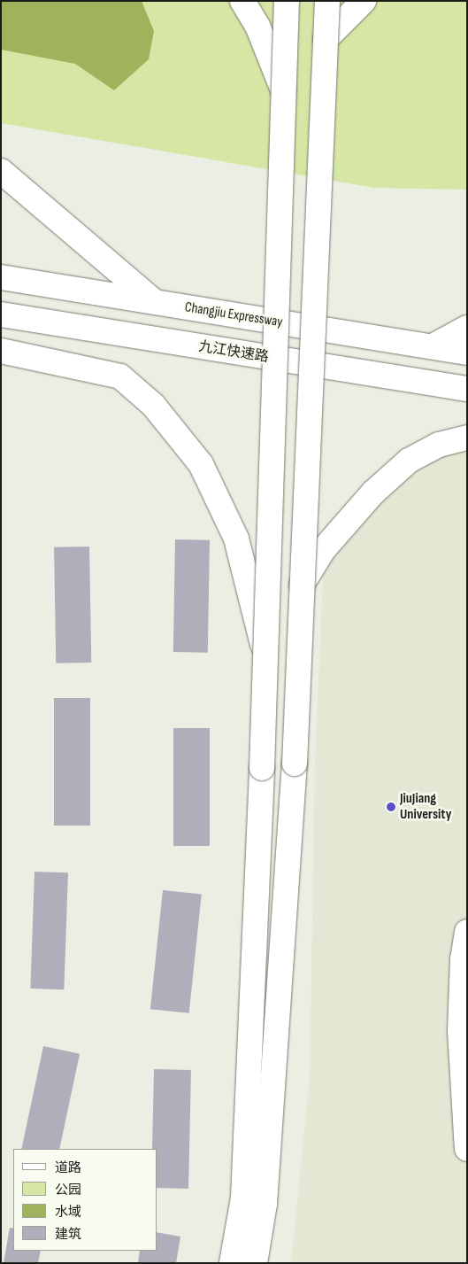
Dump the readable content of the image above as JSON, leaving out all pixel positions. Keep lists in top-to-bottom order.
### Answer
{
  "streets": {
    "main road": ["Changjiu Expressway", "九江快速路"]
  },
  "places": ["JiuJiang University"],
  "legend": [
    "道路",
    "公园",
    "水域",
    "建筑"
  ]
}
